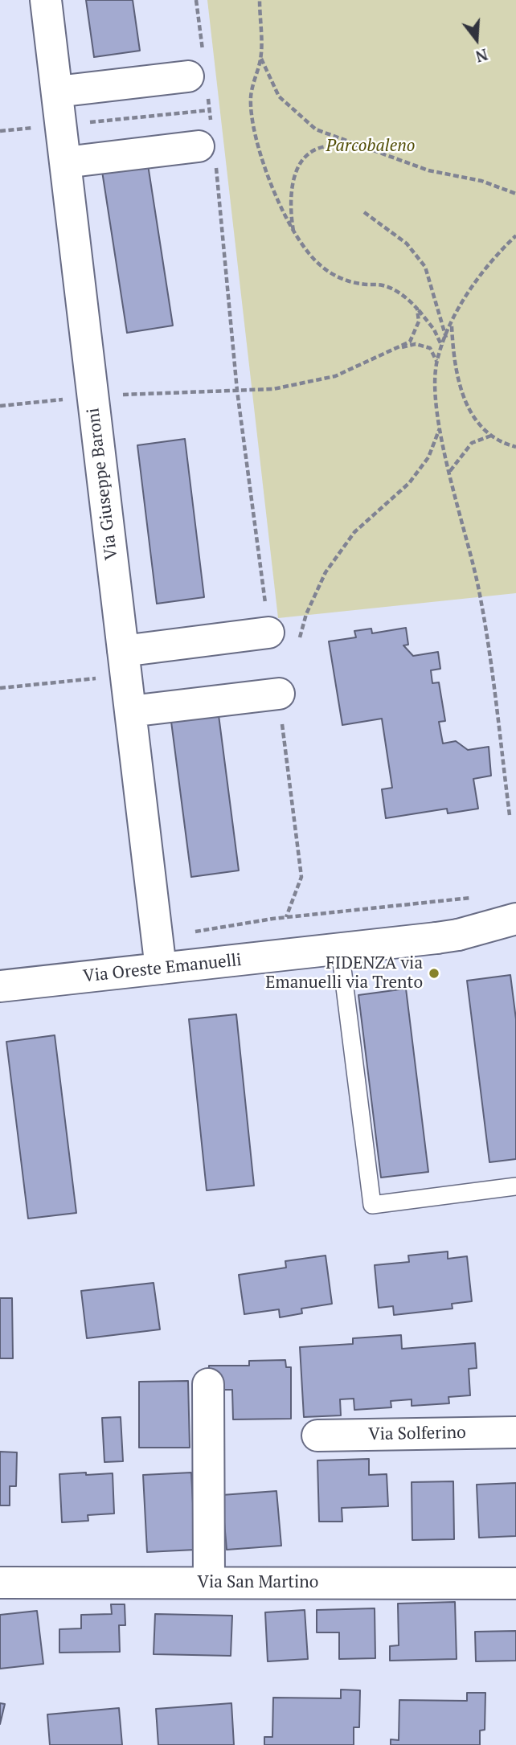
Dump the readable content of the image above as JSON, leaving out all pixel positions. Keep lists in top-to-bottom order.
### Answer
{
  "streets": {
    "street": [
      "Via Giuseppe Baroni",
      "Via Oreste Emanuelli",
      "Via Solferino",
      "Via San Martino"
    ]
  },
  "crossings": [
    ["Via Giuseppe Baroni", "Via Oreste Emanuelli"]
  ],
  "parks": ["Parcobaleno"],
  "places": ["FIDENZA via Emanuelli via Trento"],
  "north": "bottom"
}
